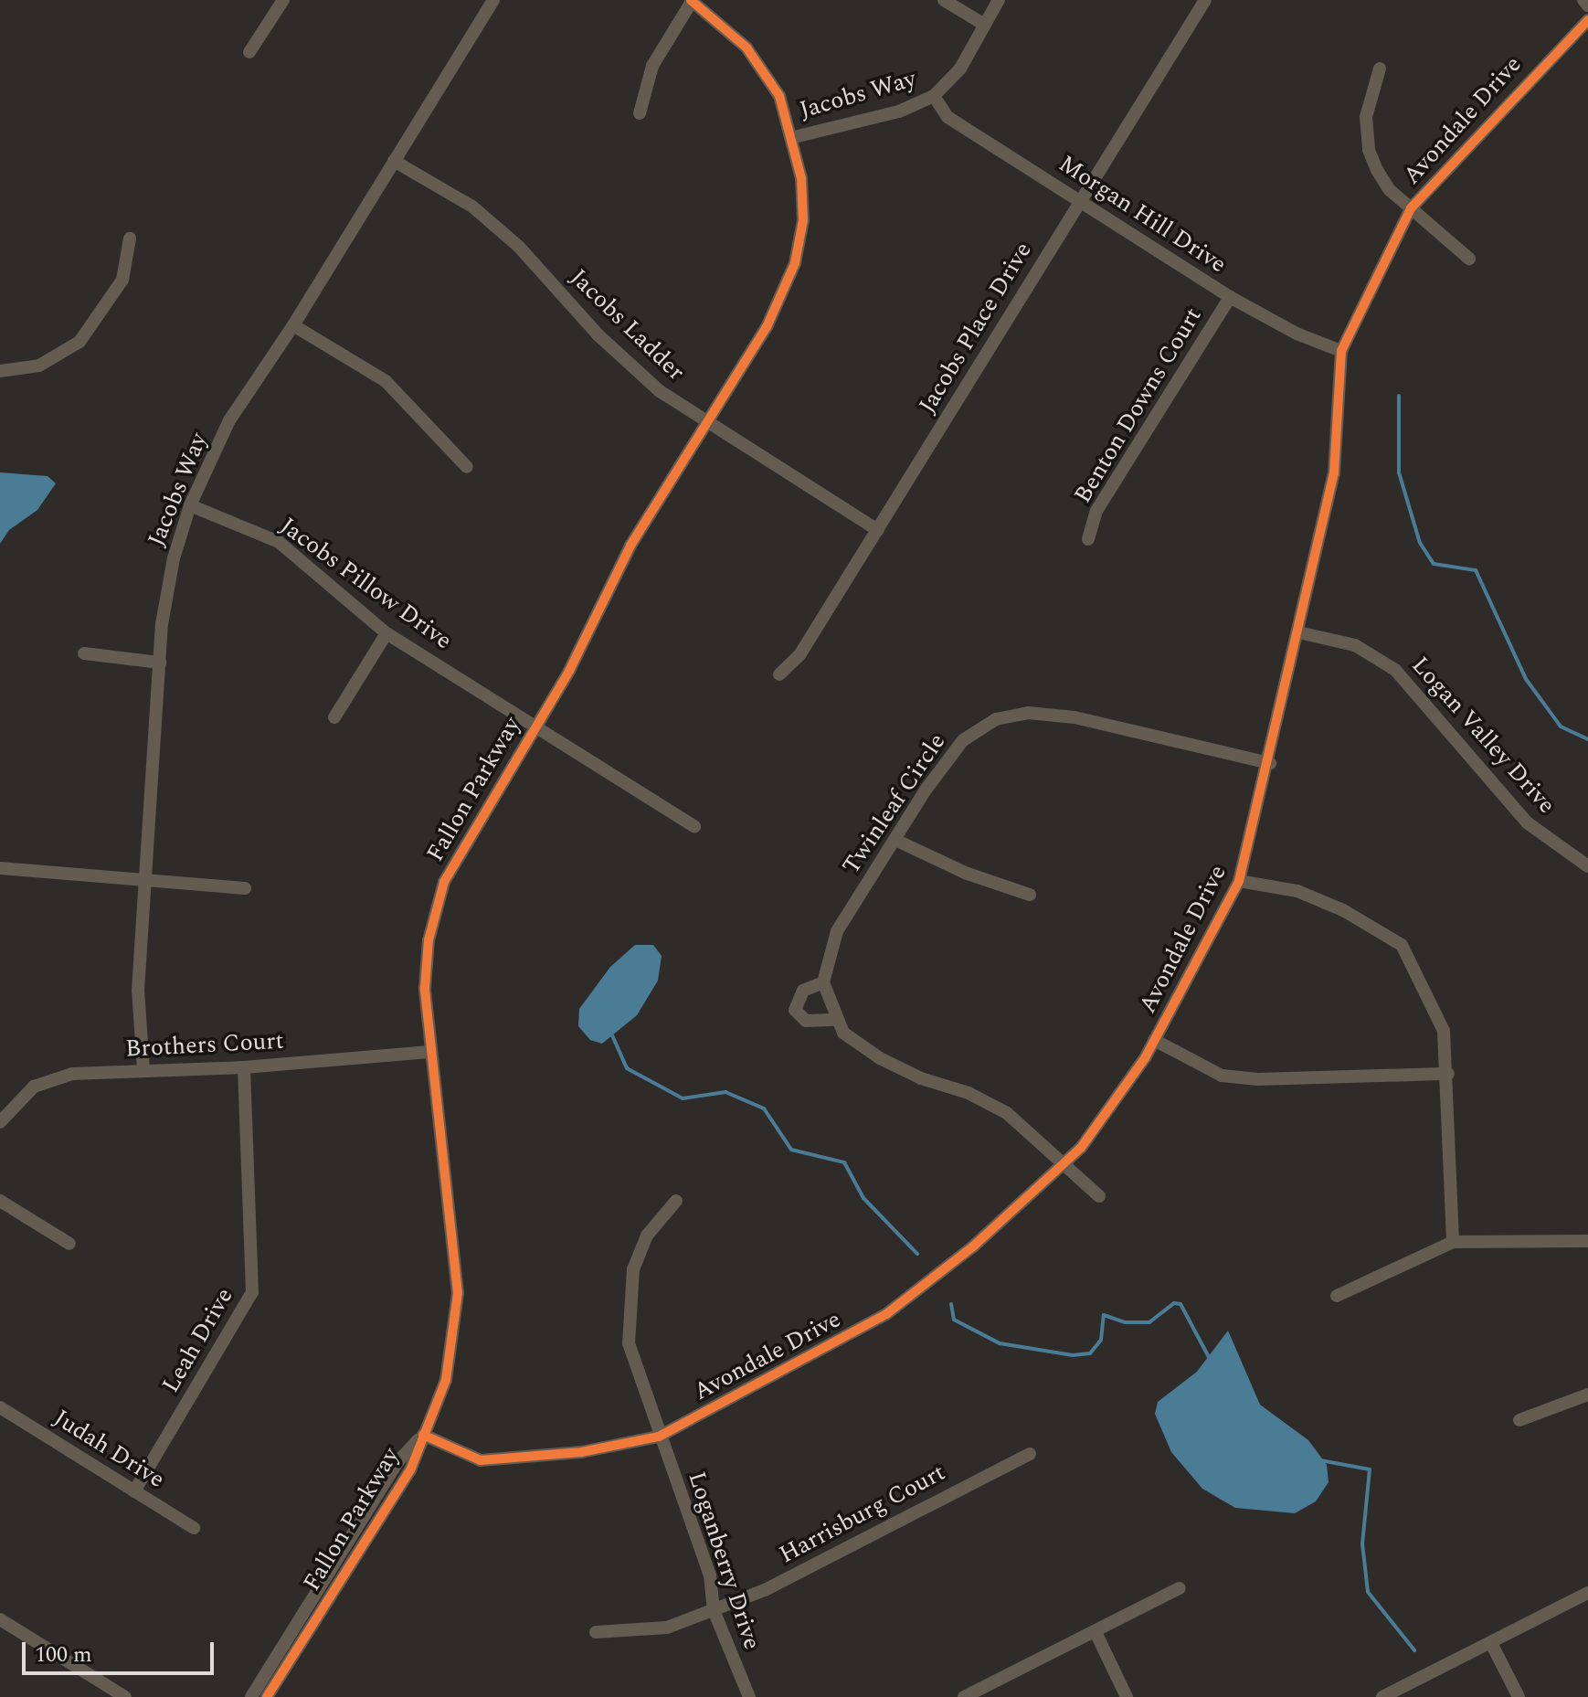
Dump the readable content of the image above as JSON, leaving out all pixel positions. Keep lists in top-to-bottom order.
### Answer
{
  "streets": {
    "street": [
      "Jacobs Way",
      "Avondale Drive",
      "Morgan Hill Drive",
      "Jacobs Ladder",
      "Jacobs Place Drive",
      "Benton Downs Court",
      "Jacobs Pillow Drive",
      "Logan Valley Drive",
      "Fallon Parkway",
      "Twinleaf Circle",
      "Brothers Court",
      "Leah Drive",
      "Judah Drive",
      "Harrisburg Court",
      "Loganberry Drive"
    ]
  },
  "crossings": [
    ["Jacobs Way", "Morgan Hill Drive"],
    ["Jacobs Way", "Jacobs Ladder"],
    ["Jacobs Way", "Jacobs Pillow Drive"],
    ["Jacobs Way", "Fallon Parkway"],
    ["Jacobs Way", "Brothers Court"],
    ["Avondale Drive", "Morgan Hill Drive"],
    ["Avondale Drive", "Logan Valley Drive"],
    ["Avondale Drive", "Fallon Parkway"],
    ["Avondale Drive", "Twinleaf Circle"],
    ["Avondale Drive", "Loganberry Drive"],
    ["Morgan Hill Drive", "Jacobs Place Drive"],
    ["Morgan Hill Drive", "Benton Downs Court"],
    ["Jacobs Ladder", "Jacobs Place Drive"],
    ["Jacobs Ladder", "Fallon Parkway"],
    ["Jacobs Pillow Drive", "Fallon Parkway"],
    ["Fallon Parkway", "Brothers Court"],
    ["Brothers Court", "Leah Drive"],
    ["Leah Drive", "Judah Drive"],
    ["Harrisburg Court", "Loganberry Drive"]
  ],
  "scale_bar": "100 m"
}
